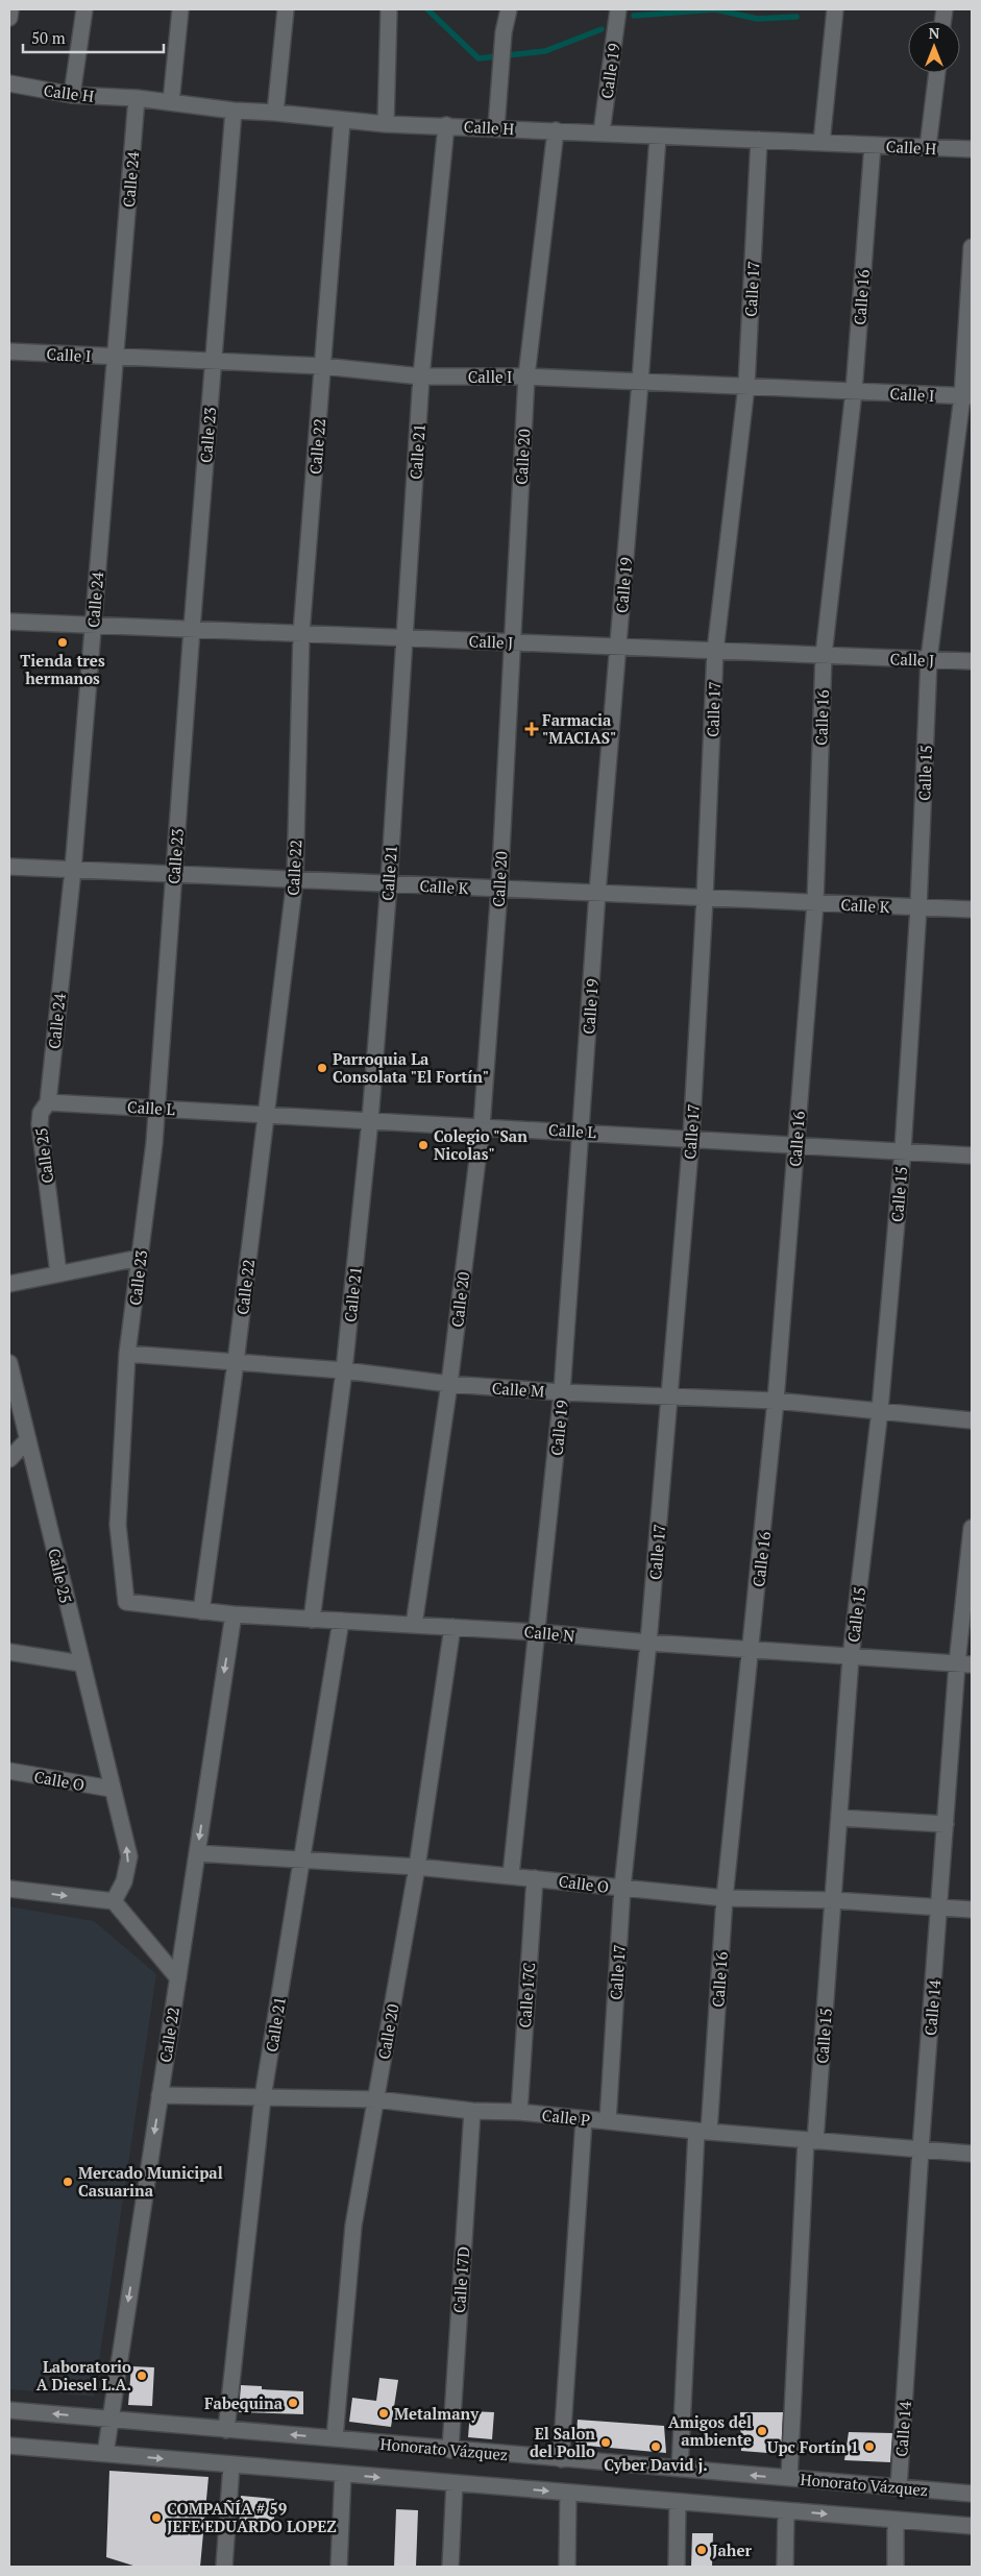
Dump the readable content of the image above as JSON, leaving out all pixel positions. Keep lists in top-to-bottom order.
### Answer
{
  "streets": {
    "street": [
      "Calle 19",
      "Calle H",
      "Calle 24",
      "Calle 17",
      "Calle 16",
      "Calle I",
      "Calle 23",
      "Calle 22",
      "Calle 21",
      "Calle 20",
      "Calle J",
      "Calle 15",
      "Calle K",
      "Calle L",
      "Calle 25",
      "Calle M",
      "Calle N",
      "Calle O",
      "Calle 17C",
      "Calle 14",
      "Calle P",
      "Calle 17D",
      "Honorato Vázquez"
    ]
  },
  "crossings": [
    ["Calle 19", "Calle H"],
    ["Calle 19", "Calle I"],
    ["Calle 19", "Calle J"],
    ["Calle 19", "Calle K"],
    ["Calle 19", "Calle L"],
    ["Calle 19", "Calle M"],
    ["Calle 19", "Calle N"],
    ["Calle 19", "Calle O"],
    ["Calle H", "Calle 24"],
    ["Calle H", "Calle 17"],
    ["Calle H", "Calle 16"],
    ["Calle H", "Calle 23"],
    ["Calle H", "Calle 22"],
    ["Calle H", "Calle 21"],
    ["Calle H", "Calle 20"],
    ["Calle 24", "Calle I"],
    ["Calle 24", "Calle J"],
    ["Calle 24", "Calle K"],
    ["Calle 24", "Calle L"],
    ["Calle 24", "Calle 25"],
    ["Calle 17", "Calle I"],
    ["Calle 17", "Calle J"],
    ["Calle 17", "Calle K"],
    ["Calle 17", "Calle L"],
    ["Calle 17", "Calle M"],
    ["Calle 17", "Calle N"],
    ["Calle 17", "Calle O"],
    ["Calle 17", "Calle P"],
    ["Calle 16", "Calle I"],
    ["Calle 16", "Calle J"],
    ["Calle 16", "Calle K"],
    ["Calle 16", "Calle L"],
    ["Calle 16", "Calle M"],
    ["Calle 16", "Calle N"],
    ["Calle 16", "Calle O"],
    ["Calle 16", "Calle P"],
    ["Calle 16", "Honorato Vázquez"],
    ["Calle I", "Calle 23"],
    ["Calle I", "Calle 22"],
    ["Calle I", "Calle 21"],
    ["Calle I", "Calle 20"],
    ["Calle I", "Calle 15"],
    ["Calle 23", "Calle J"],
    ["Calle 23", "Calle K"],
    ["Calle 23", "Calle L"],
    ["Calle 23", "Calle M"],
    ["Calle 23", "Calle N"],
    ["Calle 22", "Calle J"],
    ["Calle 22", "Calle K"],
    ["Calle 22", "Calle L"],
    ["Calle 22", "Calle M"],
    ["Calle 22", "Calle N"],
    ["Calle 22", "Calle O"],
    ["Calle 22", "Calle P"],
    ["Calle 22", "Honorato Vázquez"],
    ["Calle 21", "Calle J"],
    ["Calle 21", "Calle K"],
    ["Calle 21", "Calle L"],
    ["Calle 21", "Calle M"],
    ["Calle 21", "Calle N"],
    ["Calle 21", "Calle O"],
    ["Calle 21", "Calle P"],
    ["Calle 21", "Honorato Vázquez"],
    ["Calle 20", "Calle J"],
    ["Calle 20", "Calle K"],
    ["Calle 20", "Calle L"],
    ["Calle 20", "Calle M"],
    ["Calle 20", "Calle N"],
    ["Calle 20", "Calle O"],
    ["Calle 20", "Calle P"],
    ["Calle 20", "Honorato Vázquez"],
    ["Calle J", "Calle 15"],
    ["Calle 15", "Calle K"],
    ["Calle 15", "Calle L"],
    ["Calle 15", "Calle M"],
    ["Calle 15", "Calle N"],
    ["Calle 15", "Calle O"],
    ["Calle 15", "Calle P"],
    ["Calle 15", "Honorato Vázquez"],
    ["Calle L", "Calle 25"],
    ["Calle 25", "Calle O"],
    ["Calle N", "Calle 14"],
    ["Calle O", "Calle 17C"],
    ["Calle O", "Calle 14"],
    ["Calle 17C", "Calle P"],
    ["Calle 14", "Calle P"],
    ["Calle 14", "Honorato Vázquez"],
    ["Calle P", "Calle 17D"],
    ["Calle 17D", "Honorato Vázquez"]
  ],
  "places": {
    "other": [
      "Tienda tres hermanos",
      "Parroquia La Consolata \"El Fortín\"",
      "Colegio \"San Nicolas\"",
      "Mercado Municipal Casuarina",
      "Laboratorio A Diesel L.A.",
      "Fabequina",
      "Metalmany",
      "Amigos del ambiente",
      "El Salon del Pollo",
      "Cyber David j.",
      "Upc Fortín 1",
      "COMPAÑÍA # 59 JEFE EDUARDO LOPEZ",
      "Jaher"
    ],
    "health": ["Farmacia \"MACIAS\""]
  },
  "scale_bar": "50 m",
  "north": "top"
}
